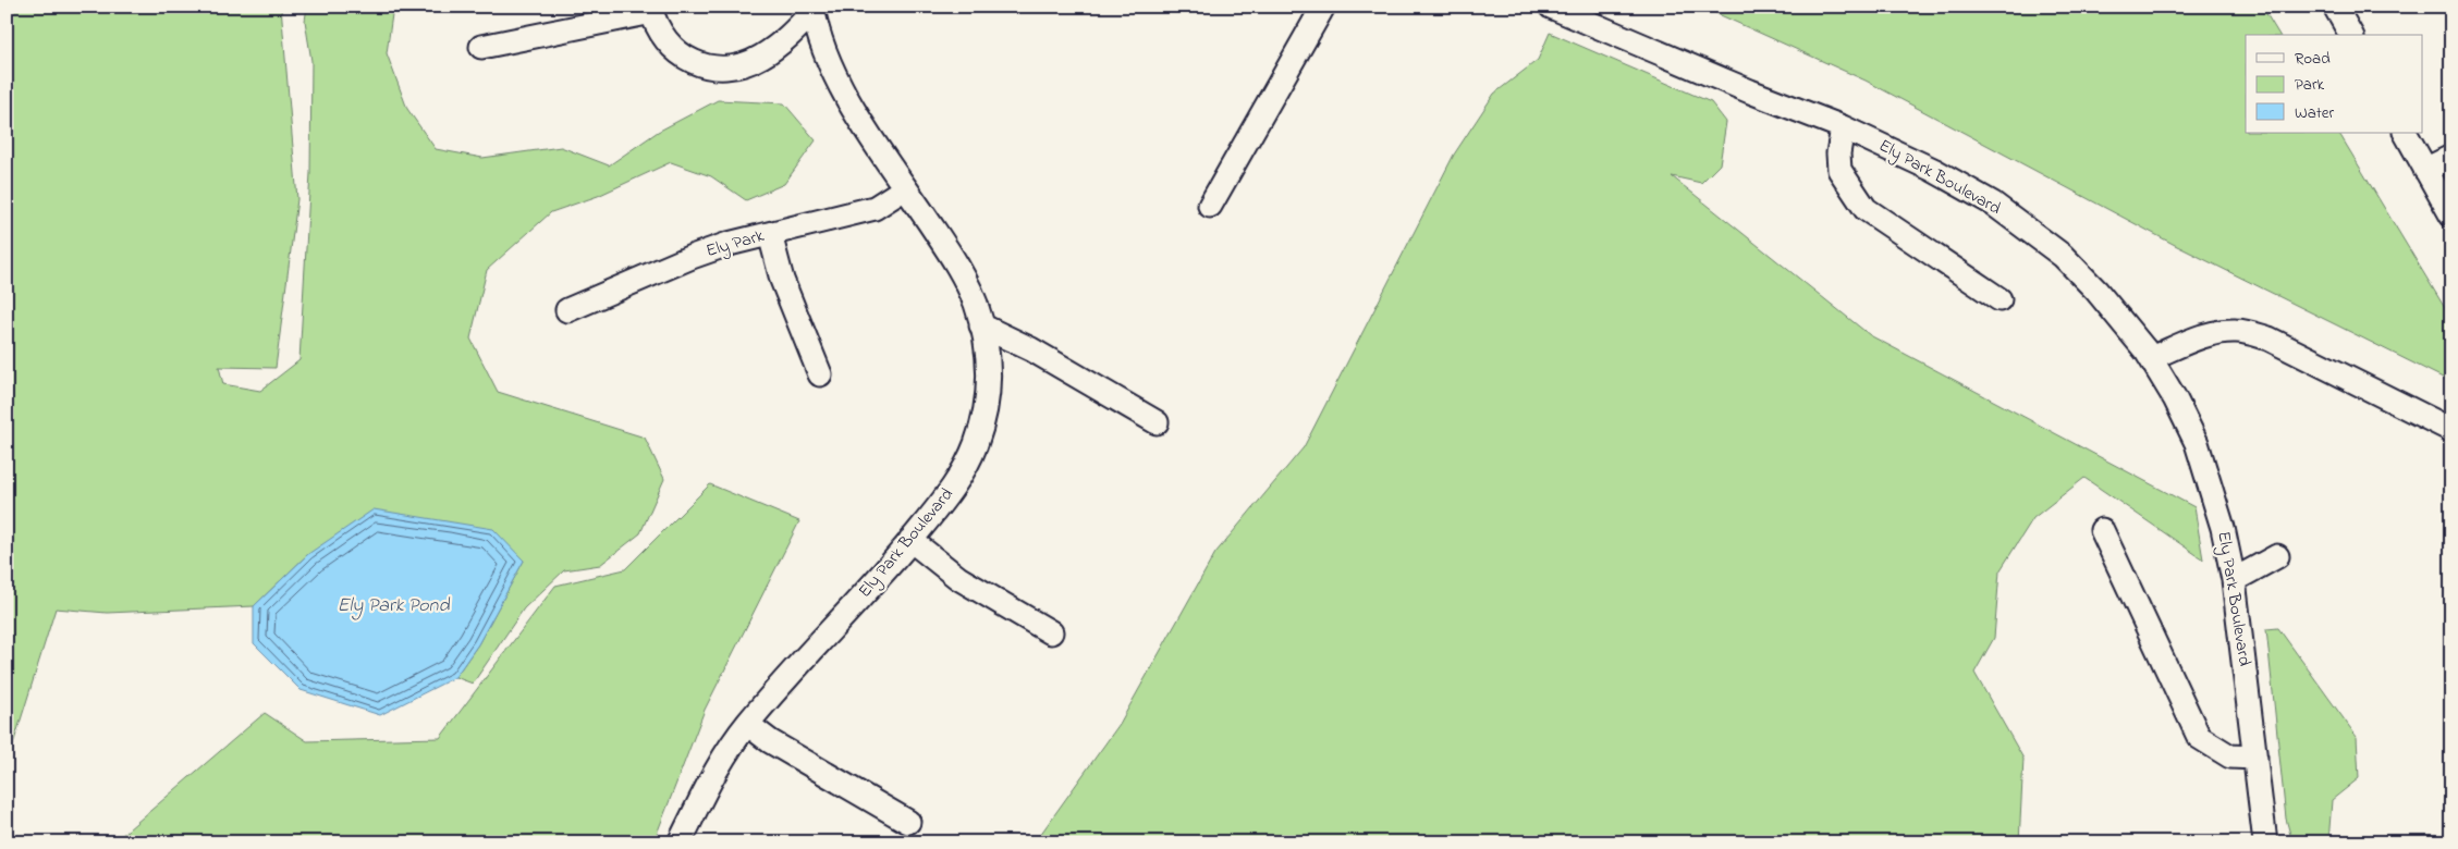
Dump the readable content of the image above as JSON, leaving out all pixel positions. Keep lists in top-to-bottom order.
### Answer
{
  "streets": {
    "street": ["Ely Park Boulevard", "Ely Park"]
  },
  "crossings": [
    ["Ely Park Boulevard", "Ely Park"]
  ],
  "water": ["Ely Park Pond"],
  "legend": ["Road", "Park", "Water"]
}
